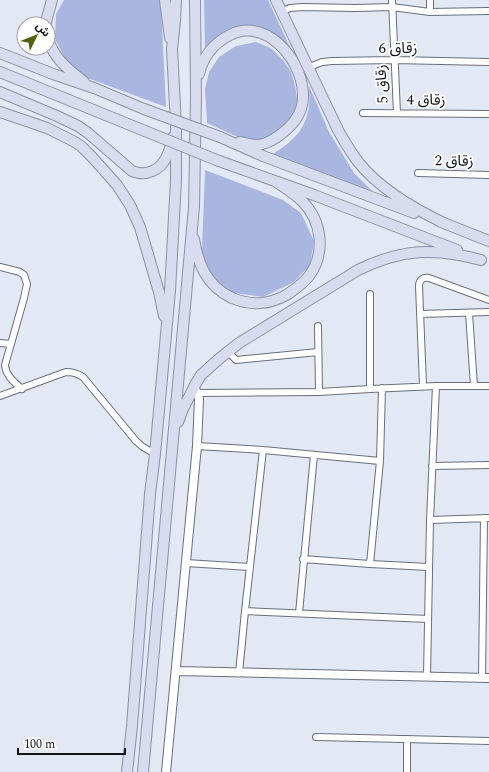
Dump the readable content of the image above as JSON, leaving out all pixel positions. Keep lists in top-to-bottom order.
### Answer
{
  "streets": {
    "street": [
      "زقاق 6",
      "زقاق 5",
      "زقاق 4",
      "زقاق 2"
    ]
  },
  "crossings": [
    ["زقاق 6", "زقاق 5"],
    ["زقاق 5", "زقاق 4"]
  ],
  "scale_bar": "100 m",
  "north": "top right"
}
